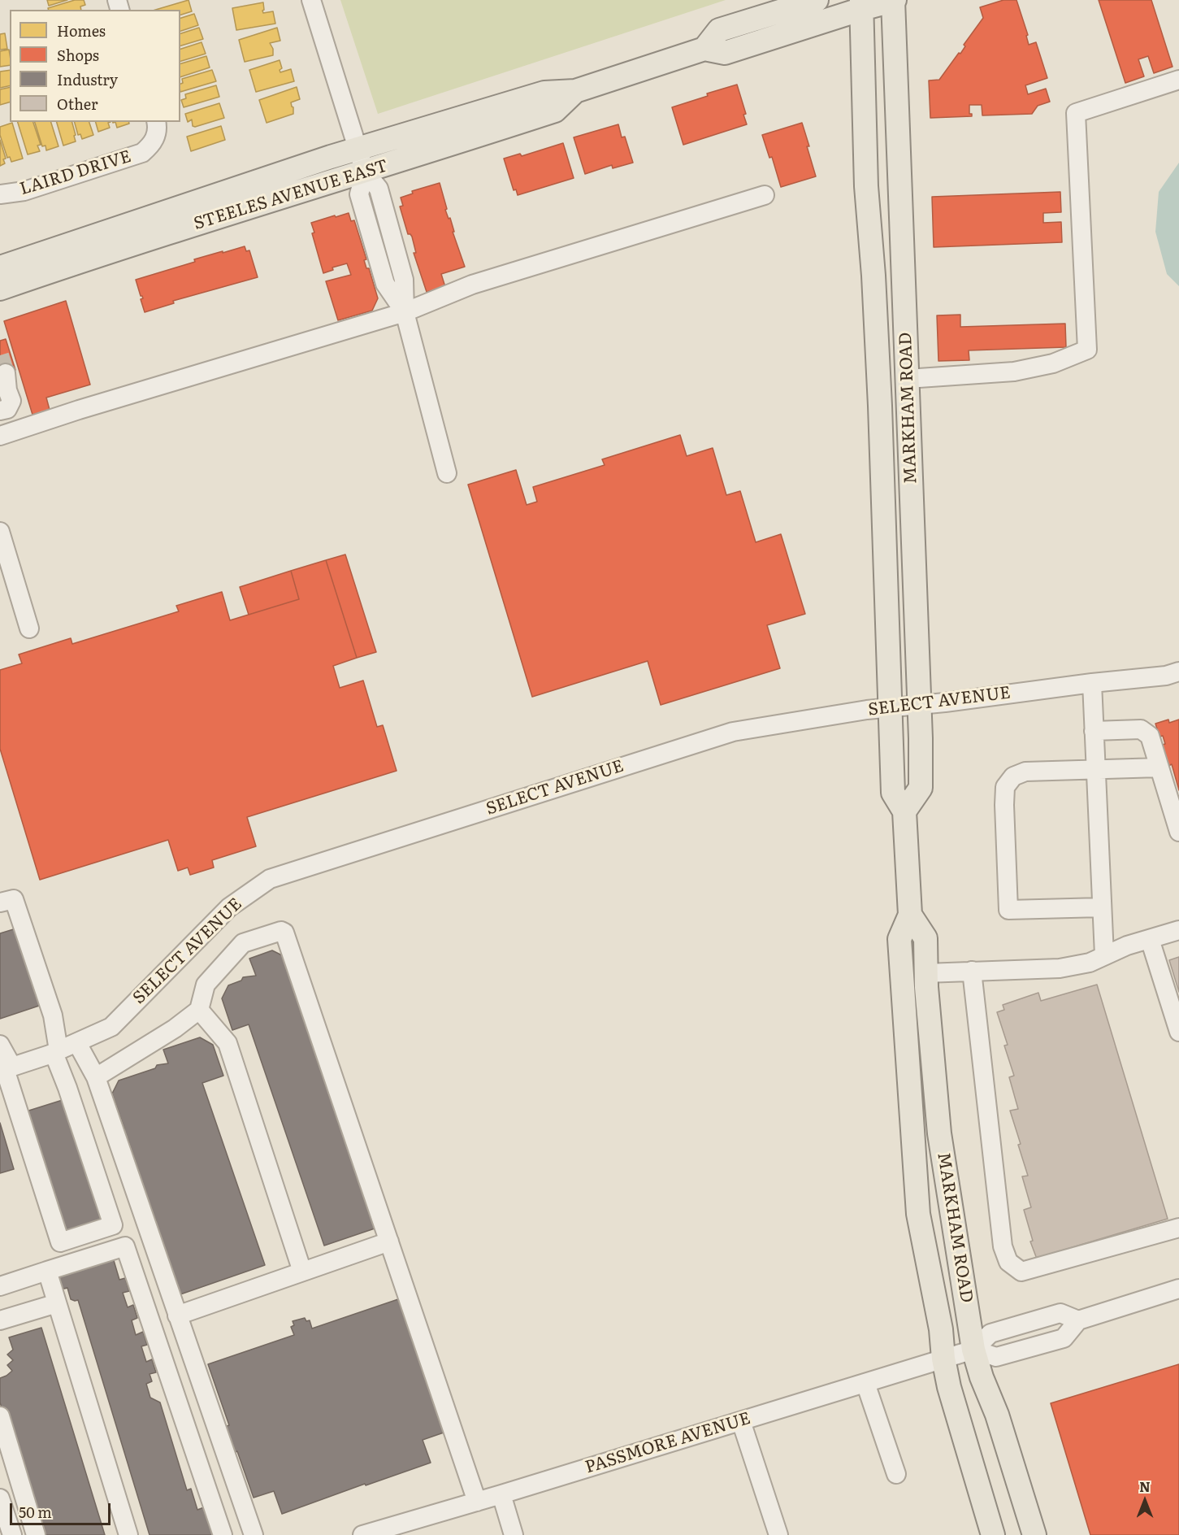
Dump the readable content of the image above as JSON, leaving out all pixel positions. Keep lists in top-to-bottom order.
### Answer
{
  "streets": {
    "main road": ["STEELES AVENUE EAST", "MARKHAM ROAD"],
    "street": ["LAIRD DRIVE", "SELECT AVENUE", "PASSMORE AVENUE"]
  },
  "crossings": [
    ["STEELES AVENUE EAST", "MARKHAM ROAD"],
    ["MARKHAM ROAD", "SELECT AVENUE"],
    ["MARKHAM ROAD", "PASSMORE AVENUE"]
  ],
  "legend": [
    "Homes",
    "Shops",
    "Industry",
    "Other"
  ],
  "scale_bar": "50 m",
  "north": "top"
}
